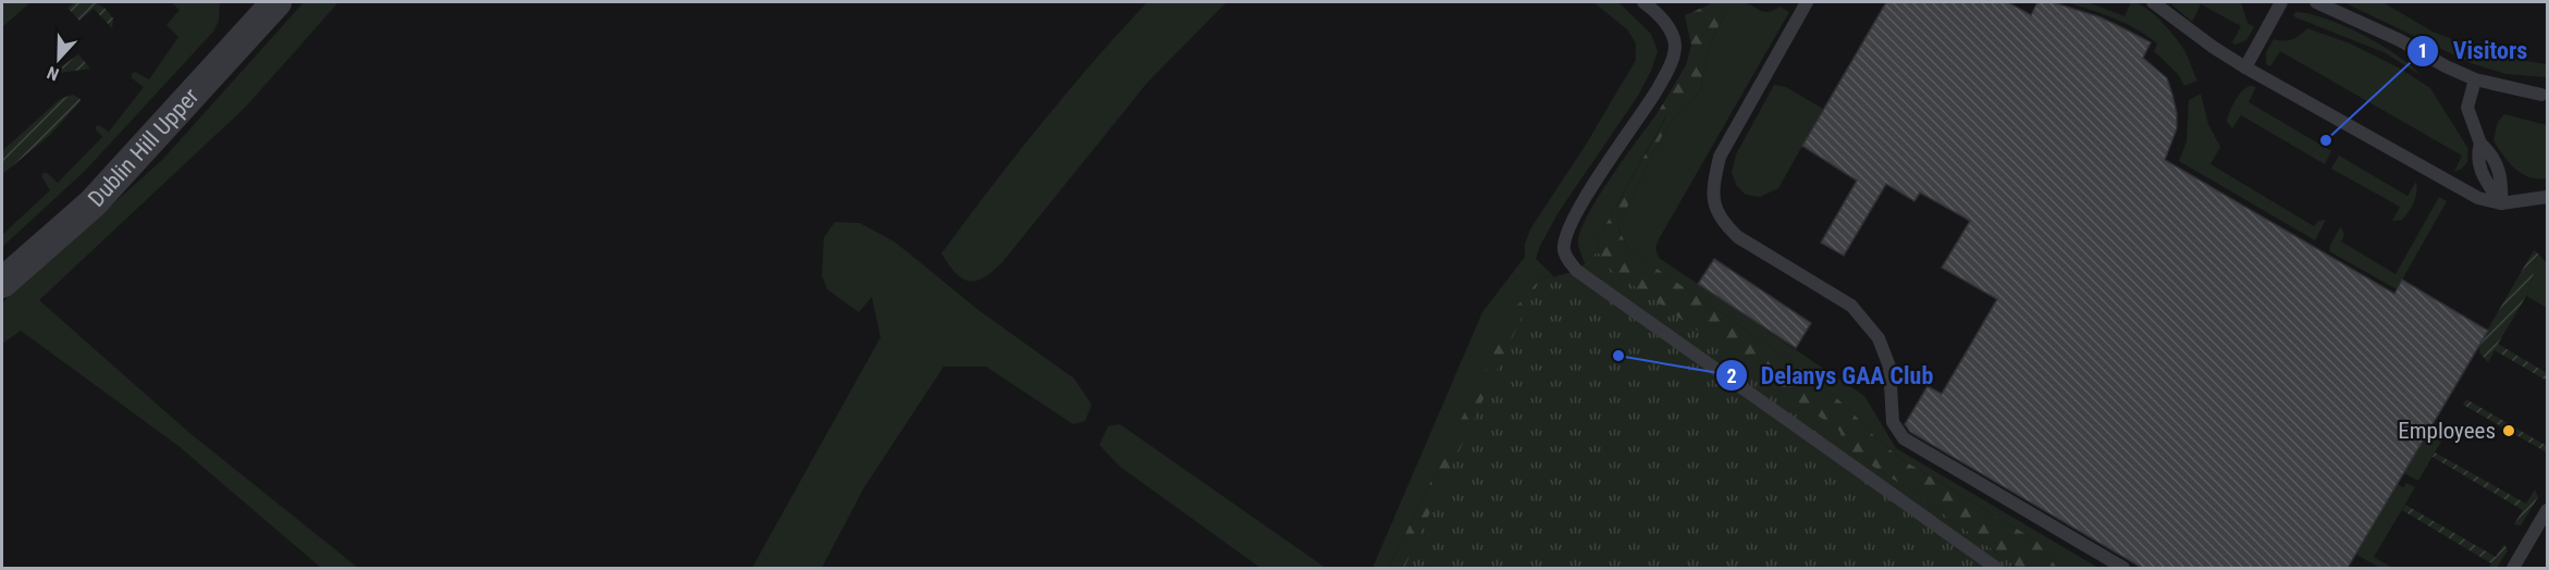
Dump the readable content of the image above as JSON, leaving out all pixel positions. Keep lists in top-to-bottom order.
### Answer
{
  "streets": {
    "street": ["Dublin Hill Upper"]
  },
  "places": ["Visitors", "Delanys GAA Club", "Employees"],
  "north": "bottom"
}
